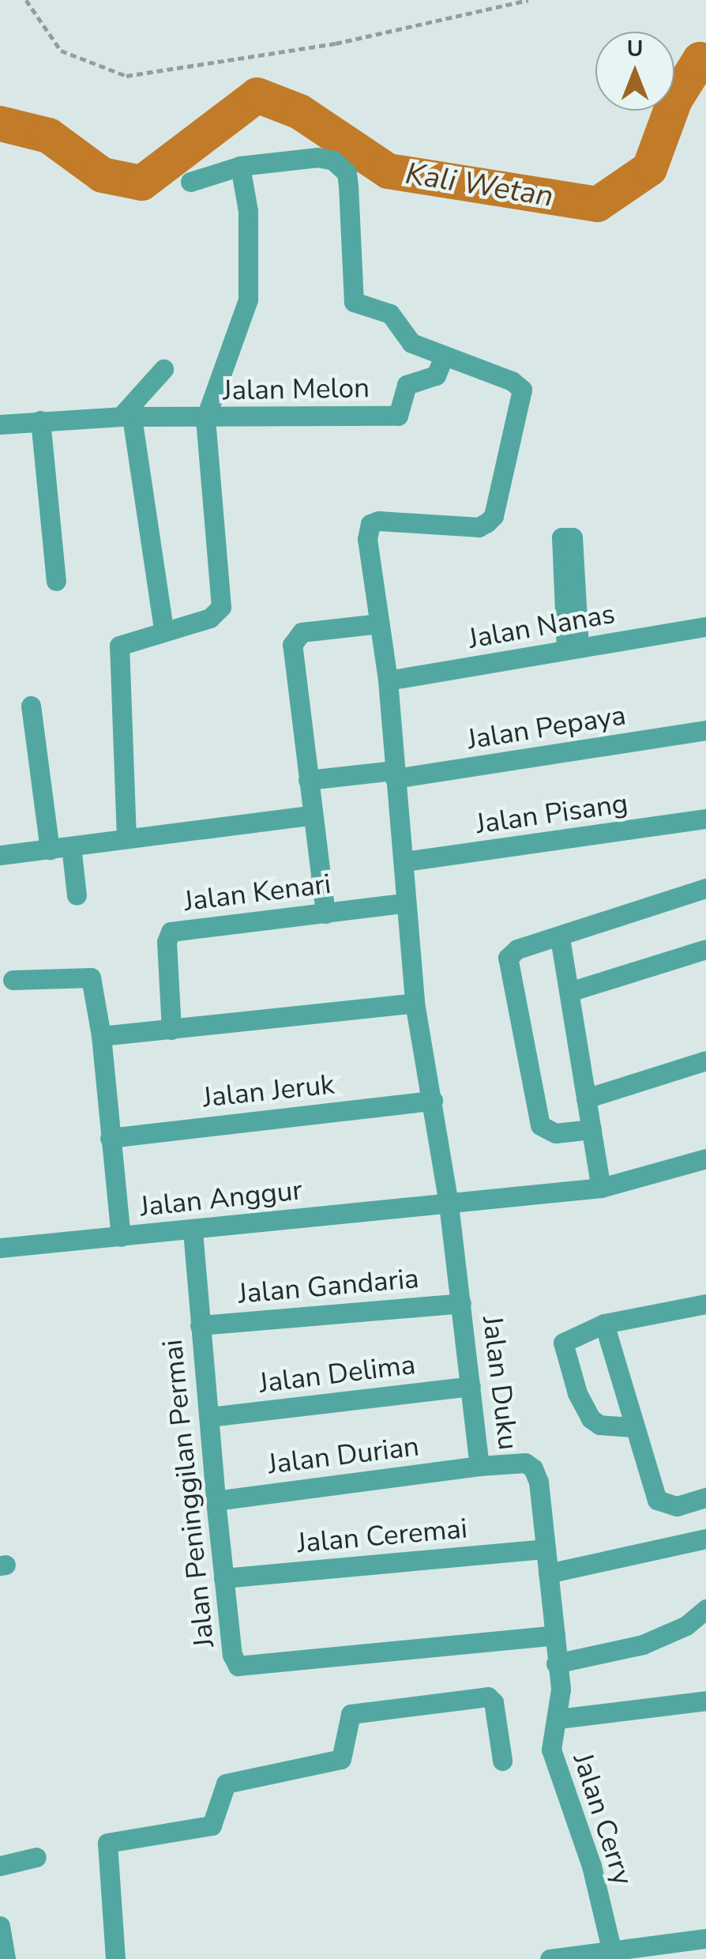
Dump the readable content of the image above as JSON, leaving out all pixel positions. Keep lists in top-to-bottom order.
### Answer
{
  "streets": {
    "street": [
      "Jalan Melon",
      "Jalan Nanas",
      "Jalan Pepaya",
      "Jalan Pisang",
      "Jalan Kenari",
      "Jalan Jeruk",
      "Jalan Anggur",
      "Jalan Gandaria",
      "Jalan Delima",
      "Jalan Duku",
      "Jalan Durian",
      "Jalan Peninggilan Permai",
      "Jalan Ceremai",
      "Jalan Cerry"
    ]
  },
  "crossings": [
    ["Jalan Anggur", "Jalan Duku"],
    ["Jalan Anggur", "Jalan Peninggilan Permai"],
    ["Jalan Gandaria", "Jalan Duku"],
    ["Jalan Gandaria", "Jalan Peninggilan Permai"],
    ["Jalan Delima", "Jalan Duku"],
    ["Jalan Delima", "Jalan Peninggilan Permai"],
    ["Jalan Duku", "Jalan Durian"],
    ["Jalan Duku", "Jalan Peninggilan Permai"],
    ["Jalan Duku", "Jalan Ceremai"],
    ["Jalan Duku", "Jalan Cerry"],
    ["Jalan Durian", "Jalan Peninggilan Permai"],
    ["Jalan Peninggilan Permai", "Jalan Ceremai"]
  ],
  "water": ["Kali Wetan"],
  "north": "top"
}
